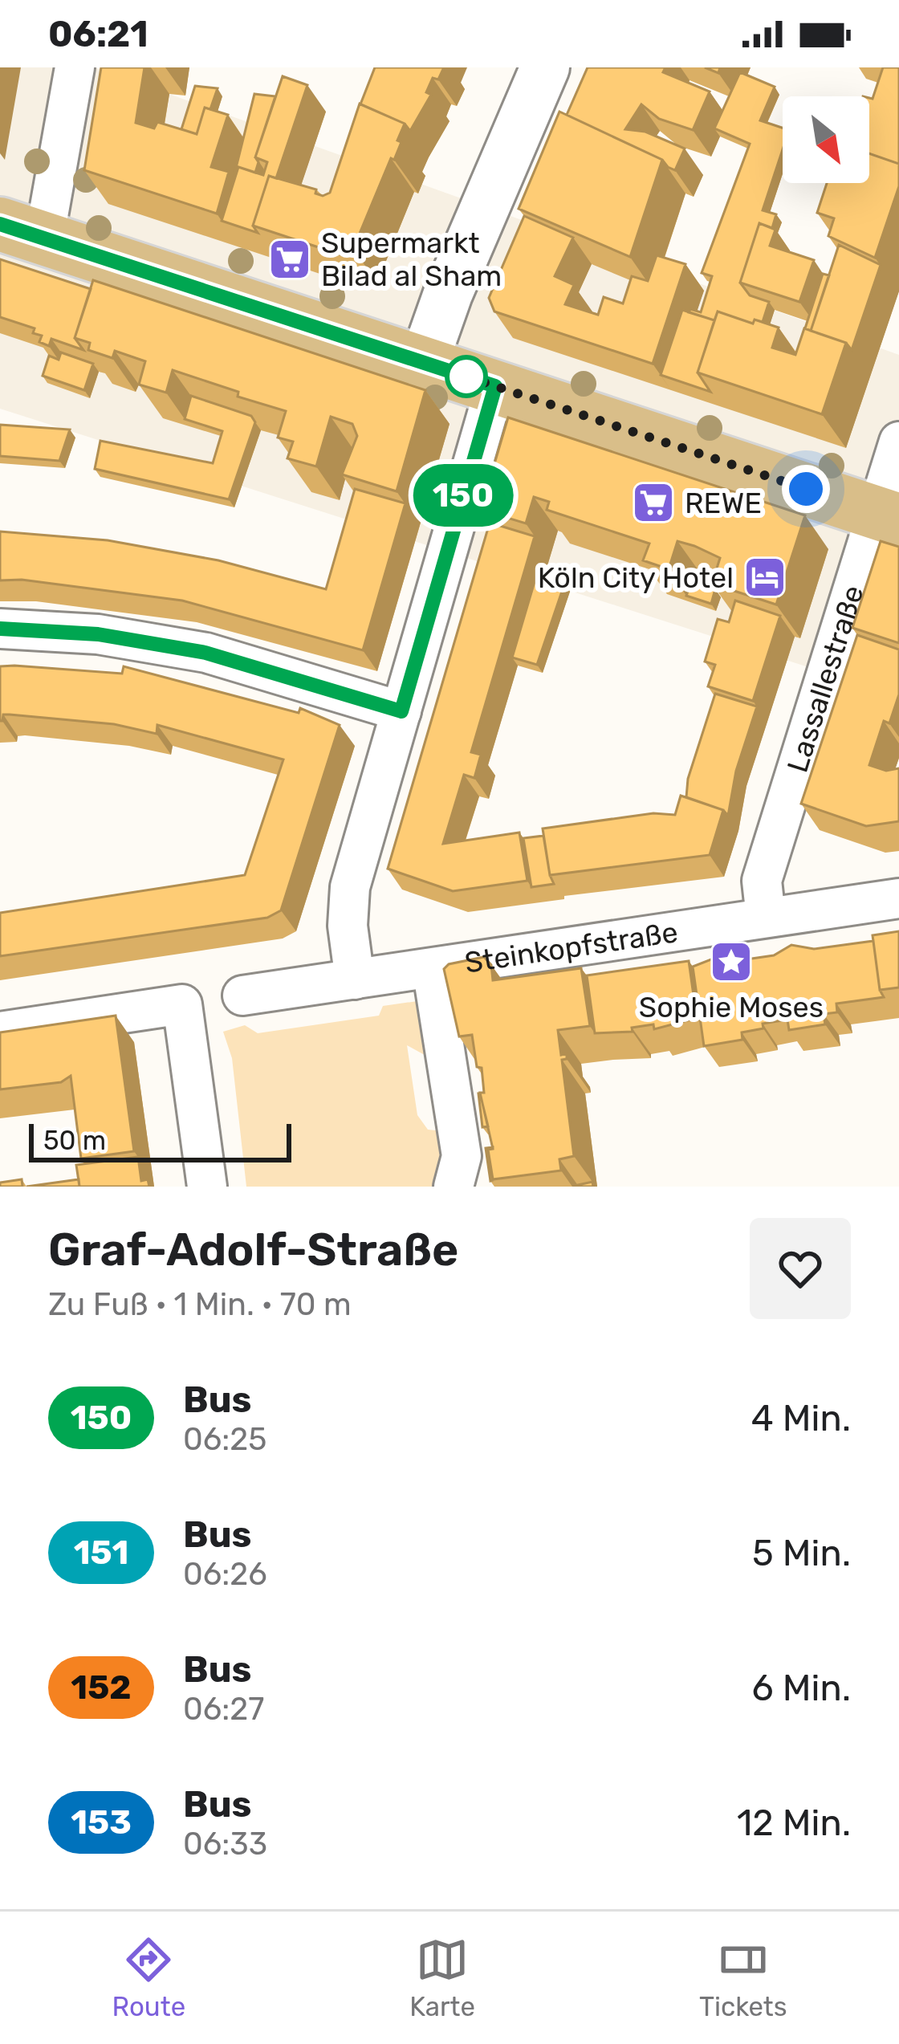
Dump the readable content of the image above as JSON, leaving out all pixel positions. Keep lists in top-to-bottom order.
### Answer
{
  "streets": {
    "street": ["Lassallestraße", "Steinkopfstraße"]
  },
  "crossings": [
    ["Lassallestraße", "Steinkopfstraße"]
  ],
  "places": {
    "supermarket": ["Supermarkt Bilad al Sham", "REWE"],
    "hotel": ["Köln City Hotel"],
    "place": ["Sophie Moses"]
  },
  "lines": ["bus line 150"],
  "scale_bar": "50 m",
  "north": "bottom right",
  "page": {
    "status": "06:21",
    "on_map": "150",
    "scale": "50 m",
    "heading": ["Graf-Adolf-Straße", "Zu Fuß · 1 Min. · 70 m"],
    "list": [
      {
        "mark": "150",
        "name": "Bus",
        "note": "06:25",
        "value": "4 Min."
      },
      {
        "mark": "151",
        "name": "Bus",
        "note": "06:26",
        "value": "5 Min."
      },
      {
        "mark": "152",
        "name": "Bus",
        "note": "06:27",
        "value": "6 Min."
      },
      {
        "mark": "153",
        "name": "Bus",
        "note": "06:33",
        "value": "12 Min."
      }
    ],
    "tabs": ["Route", "Karte", "Tickets"]
  }
}
